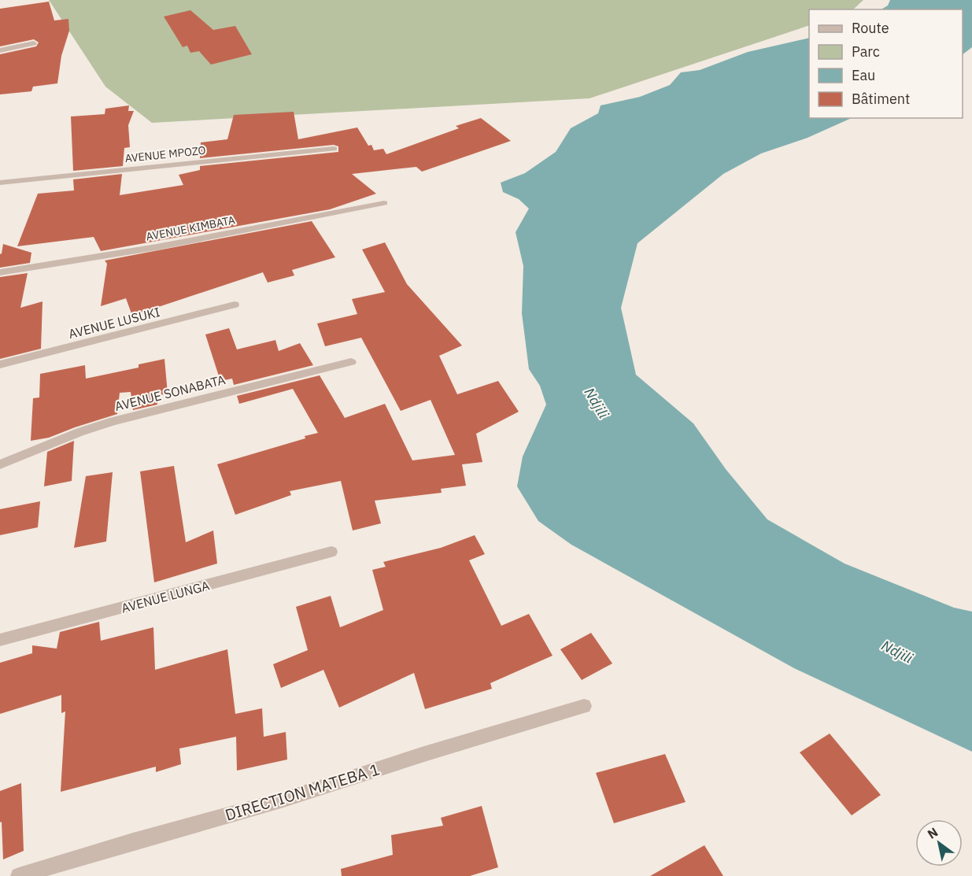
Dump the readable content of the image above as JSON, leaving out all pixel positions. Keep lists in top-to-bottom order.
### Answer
{
  "streets": {
    "street": [
      "AVENUE MPOZO",
      "AVENUE KIMBATA",
      "AVENUE LUSUKI",
      "AVENUE SONABATA",
      "AVENUE LUNGA",
      "DIRECTION MATEBA 1"
    ]
  },
  "water": ["Ndjili"],
  "legend": [
    "Route",
    "Parc",
    "Eau",
    "Bâtiment"
  ],
  "north": "top left"
}
